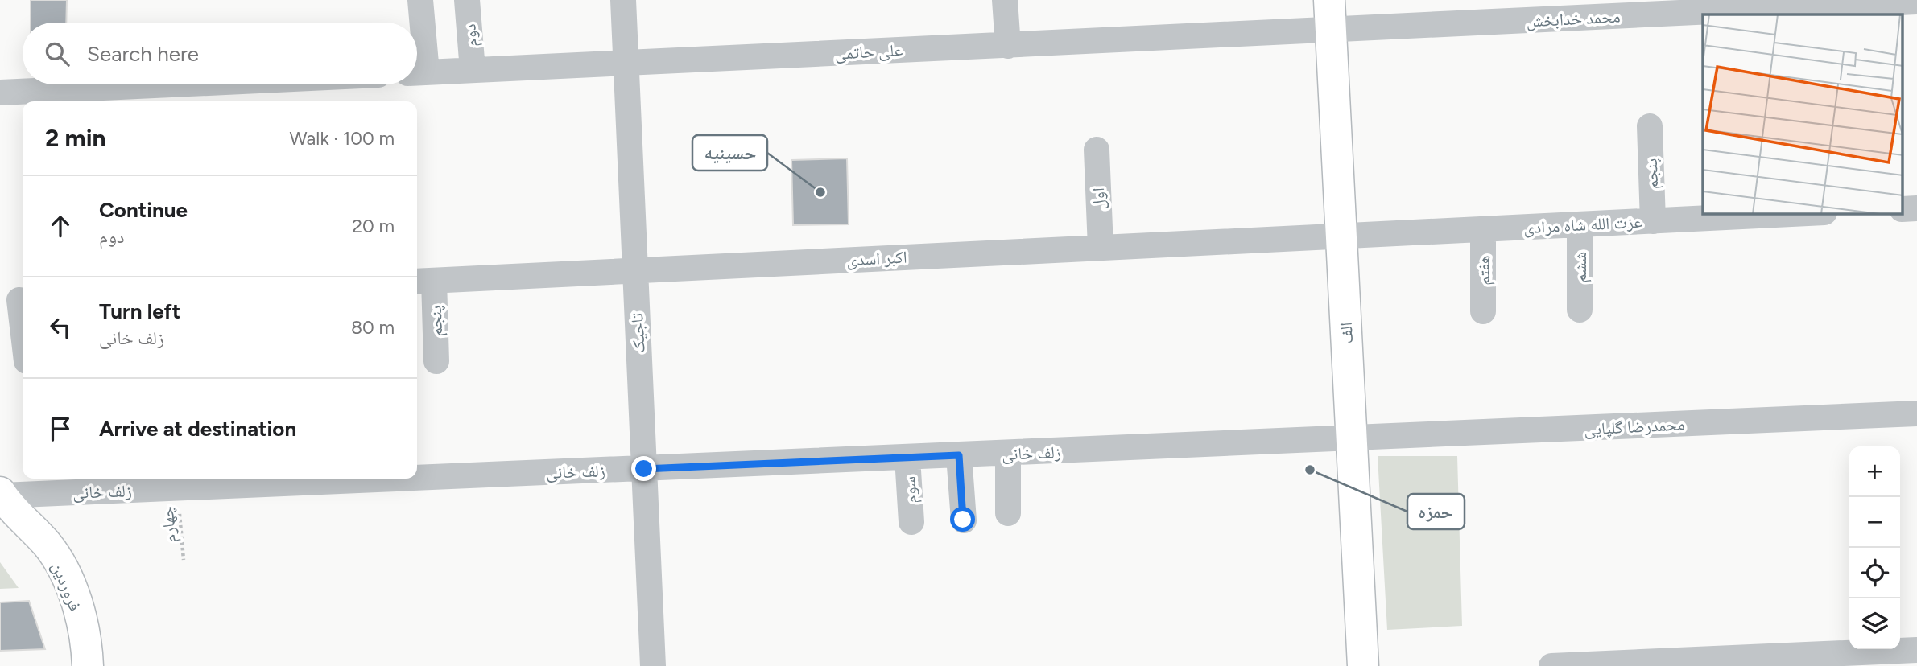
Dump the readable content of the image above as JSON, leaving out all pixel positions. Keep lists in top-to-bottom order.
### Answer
{
  "streets": {
    "street": [
      "محمد خدابخش",
      "دوم",
      "علی حاتمی",
      "پنجم",
      "اول",
      "عزت الله شاه مرادی",
      "اکبر اسدی",
      "ششم",
      "هفتم",
      "تاجیک",
      "الف",
      "محمدرضا گلپایی",
      "زلف خانی",
      "سوم",
      "فروردین"
    ],
    "path": ["چهارم"]
  },
  "crossings": [
    ["محمد خدابخش", "علی حاتمی"],
    ["محمد خدابخش", "الف"],
    ["دوم", "علی حاتمی"],
    ["علی حاتمی", "تاجیک"],
    ["علی حاتمی", "الف"],
    ["پنجم", "عزت الله شاه مرادی"],
    ["پنجم", "اکبر اسدی"],
    ["اول", "اکبر اسدی"],
    ["عزت الله شاه مرادی", "اکبر اسدی"],
    ["عزت الله شاه مرادی", "ششم"],
    ["عزت الله شاه مرادی", "هفتم"],
    ["عزت الله شاه مرادی", "الف"],
    ["اکبر اسدی", "تاجیک"],
    ["اکبر اسدی", "الف"],
    ["تاجیک", "زلف خانی"],
    ["الف", "محمدرضا گلپایی"],
    ["الف", "زلف خانی"],
    ["محمدرضا گلپایی", "زلف خانی"],
    ["زلف خانی", "سوم"],
    ["زلف خانی", "چهارم"],
    ["زلف خانی", "فروردین"]
  ],
  "places": ["حسینیه", "حمزه"],
  "page": {
    "search": "Search here",
    "heading": ["2 min", "Walk · 100 m"],
    "list": [
      ["Continue", "دوم", "20 m"],
      ["Turn left", "زلف خانی", "80 m"],
      "Arrive at destination"
    ],
    "map_buttons": ["+", "−"]
  }
}
